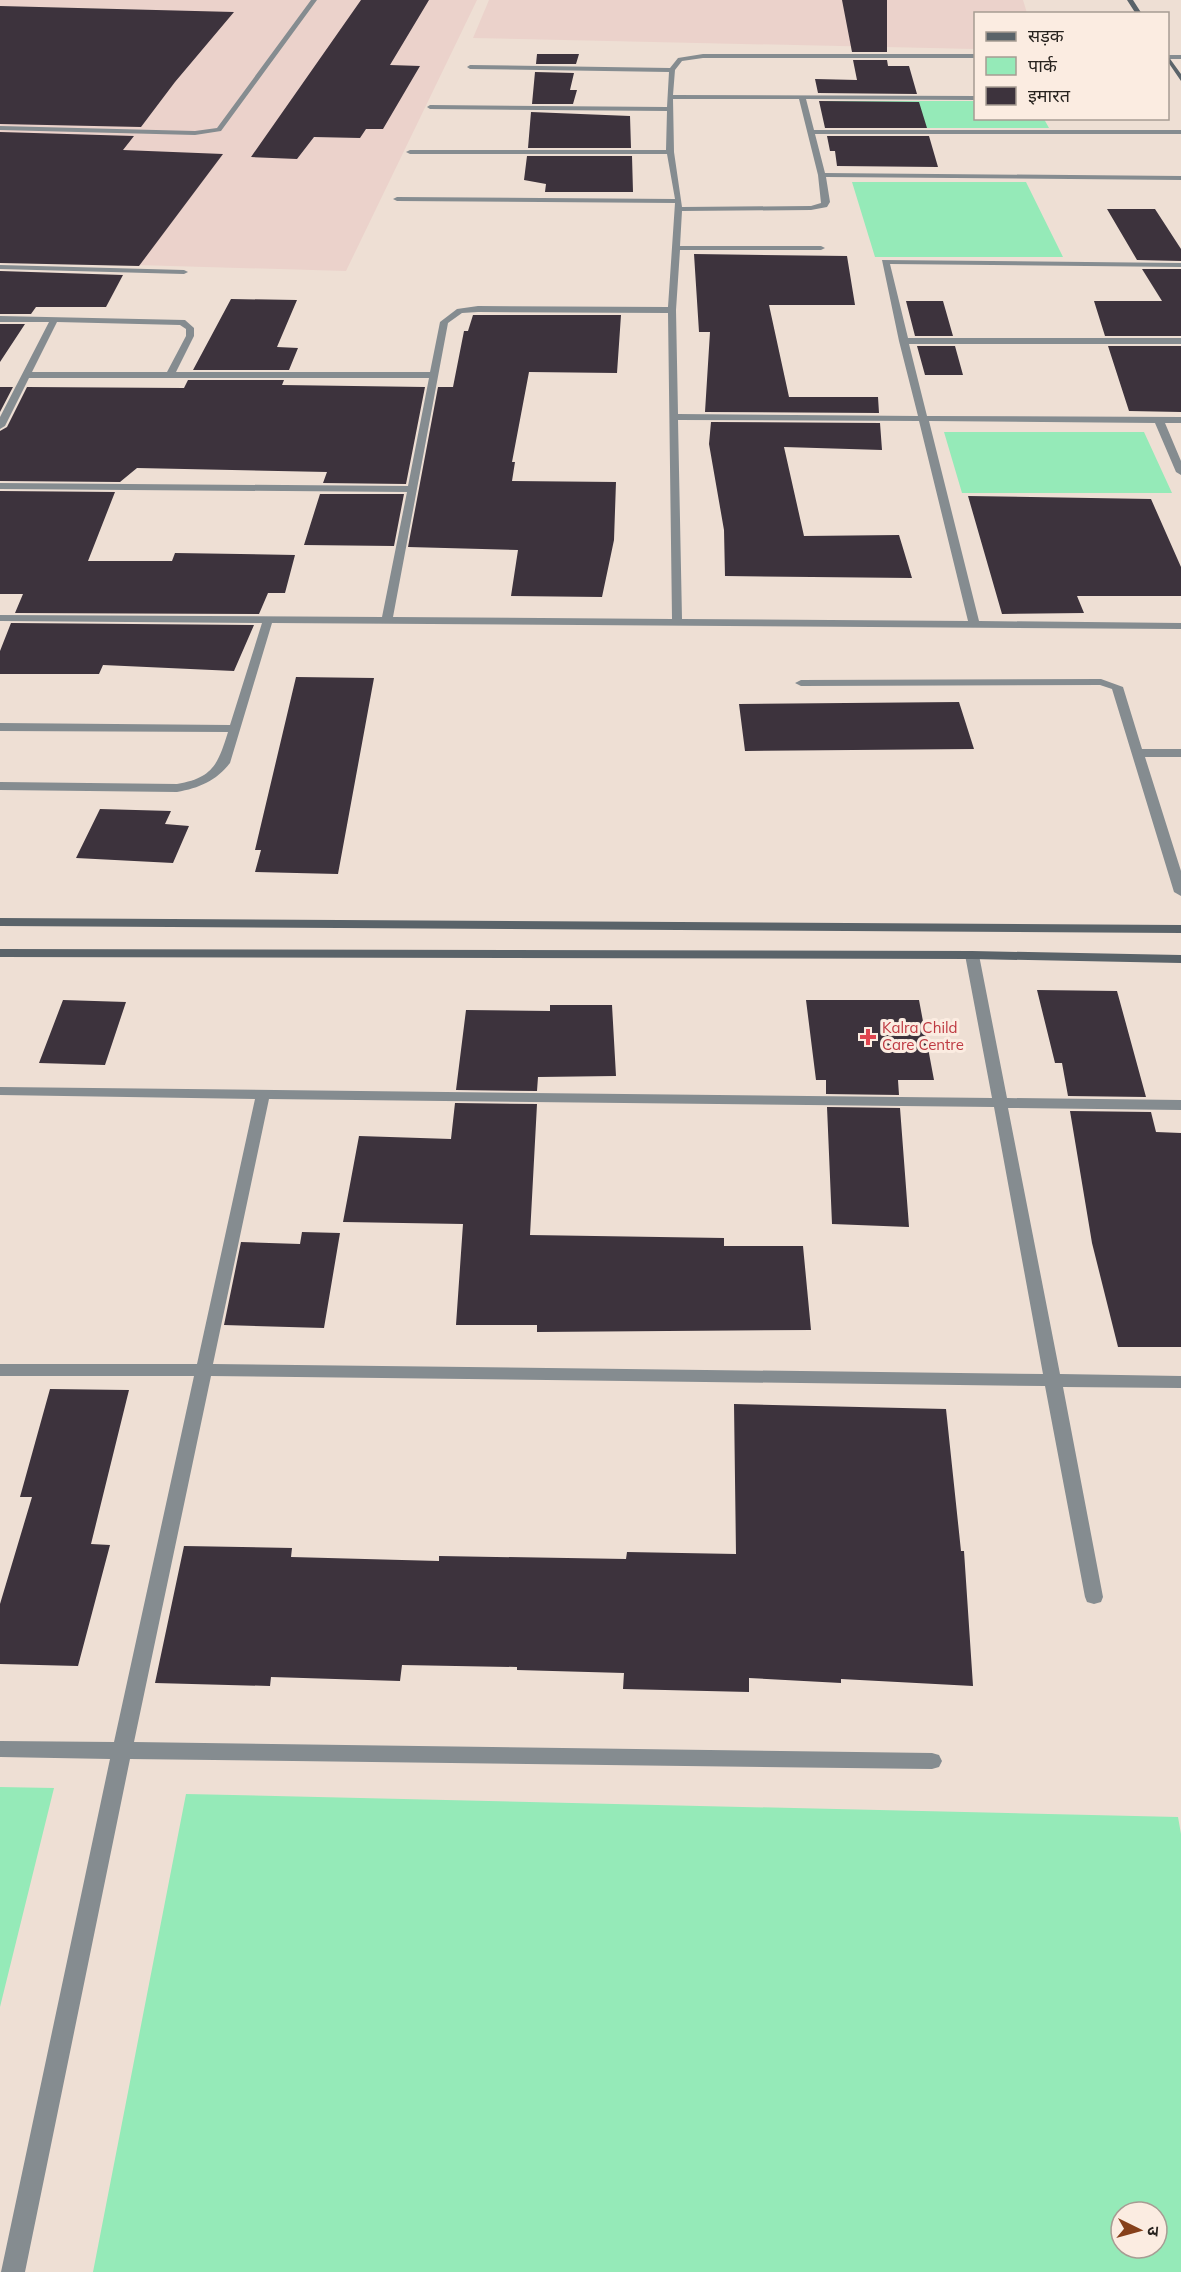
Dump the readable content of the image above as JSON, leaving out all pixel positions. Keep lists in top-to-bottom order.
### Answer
{
  "places": {
    "health": ["Kalra Child Care Centre"]
  },
  "legend": ["सड़क", "पार्क", "इमारत"],
  "north": "right"
}
